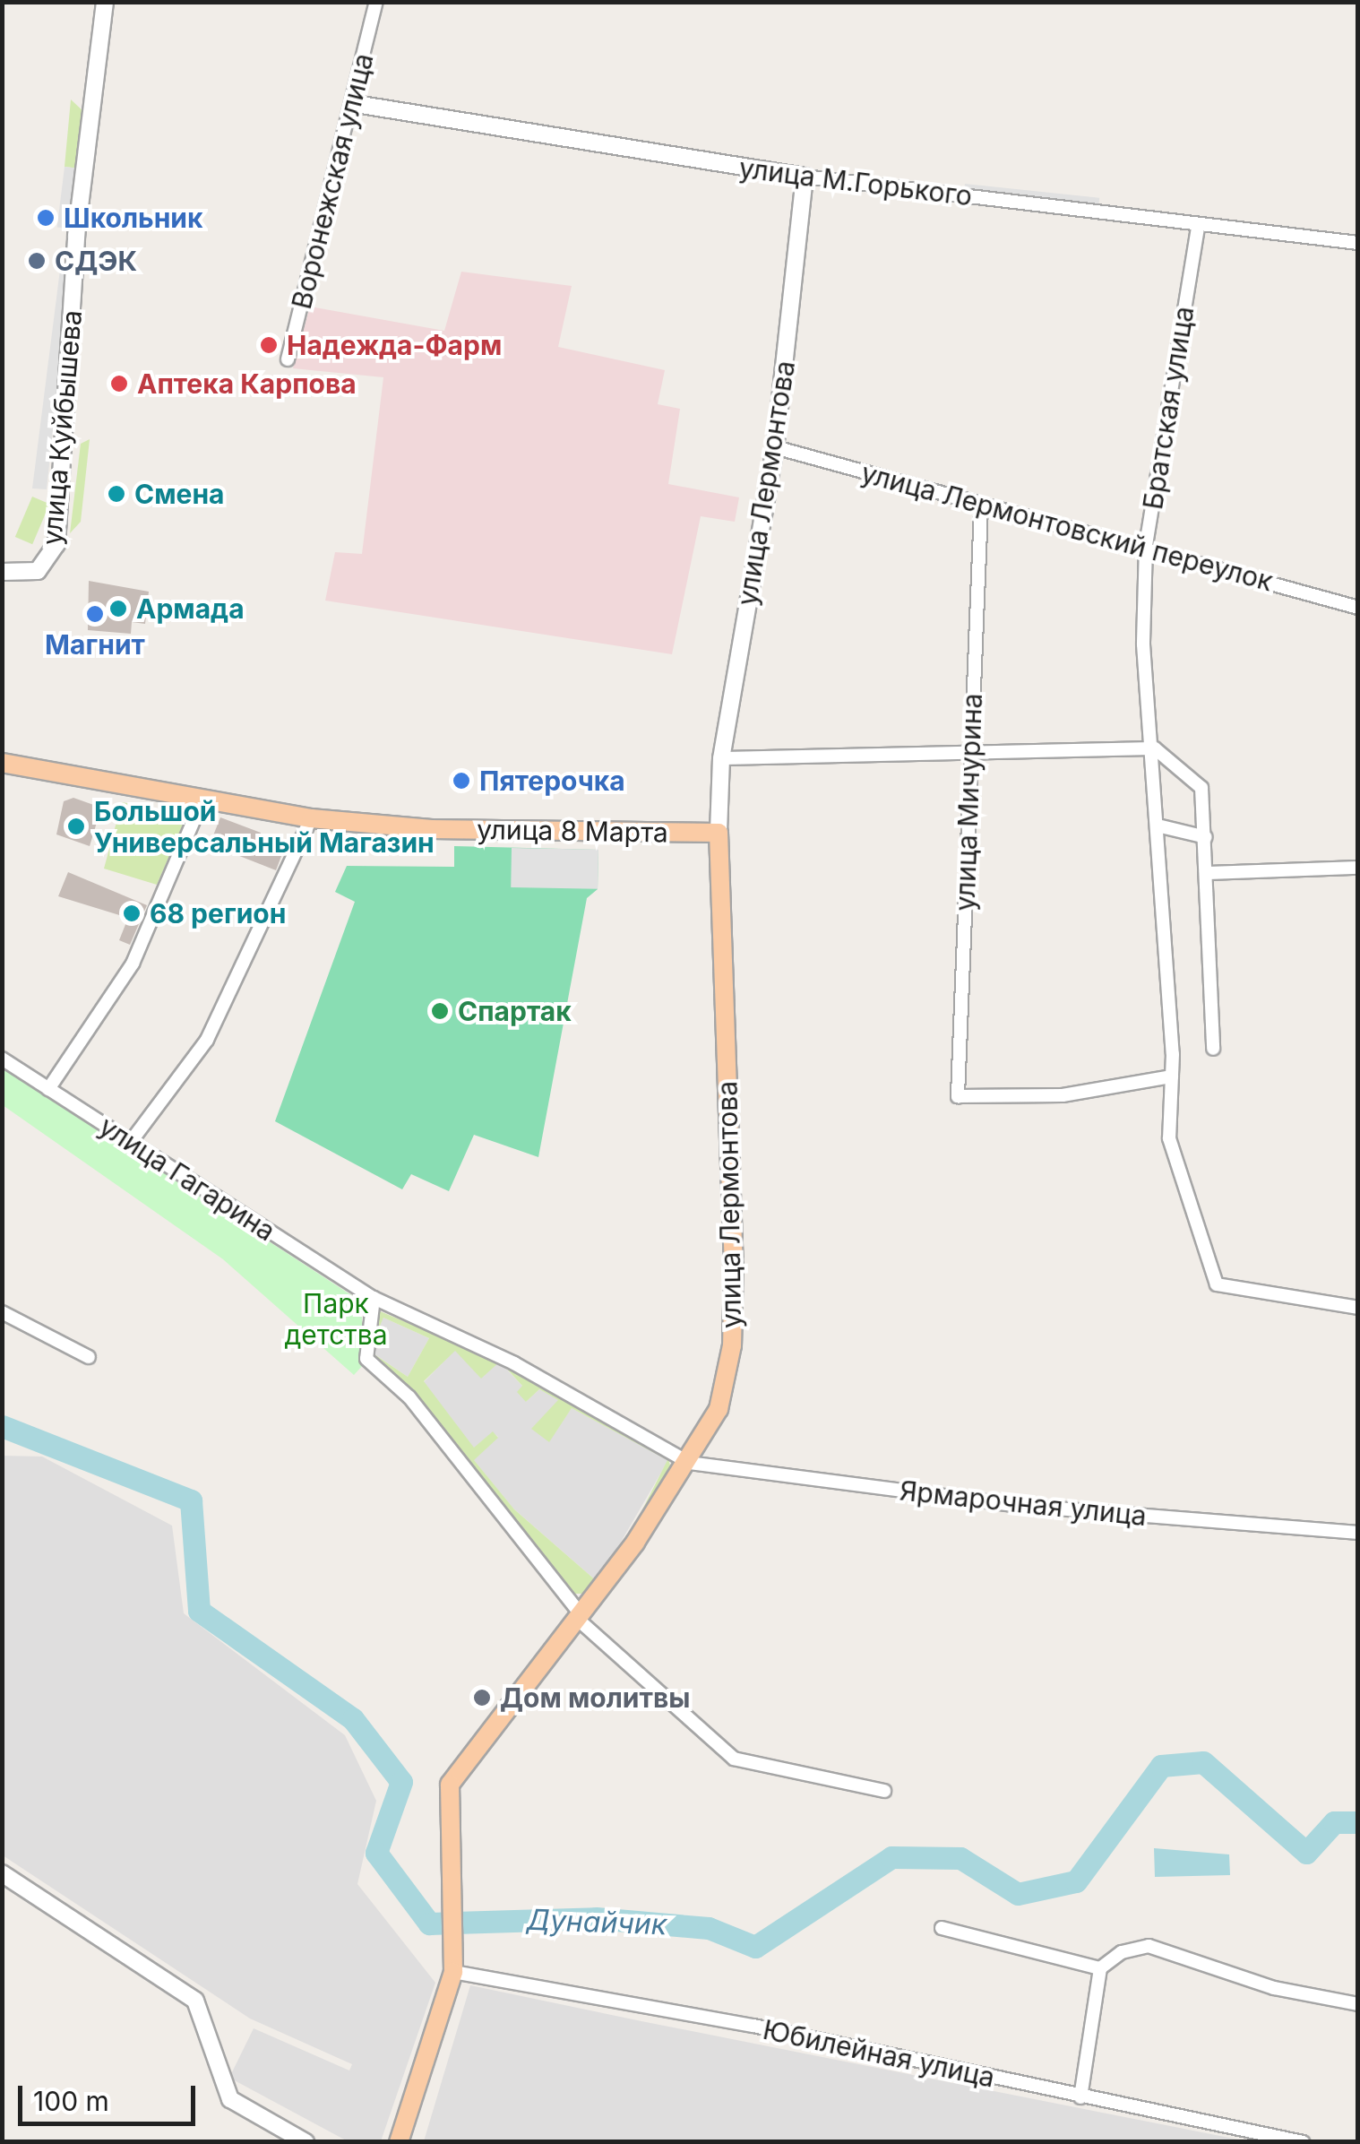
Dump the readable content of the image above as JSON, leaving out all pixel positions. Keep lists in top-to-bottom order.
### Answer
{
  "streets": {
    "main road": ["улица Лермонтова", "улица 8 Марта"],
    "street": [
      "Воронежская улица",
      "улица М.Горького",
      "Братская улица",
      "улица Куйбышева",
      "улица Лермонтовский переулок",
      "улица Мичурина",
      "улица Гагарина",
      "Ярмарочная улица",
      "Юбилейная улица"
    ]
  },
  "crossings": [
    ["Воронежская улица", "улица М.Горького"],
    ["улица М.Горького", "Братская улица"],
    ["улица М.Горького", "улица Лермонтова"],
    ["Братская улица", "улица Лермонтовский переулок"],
    ["Братская улица", "улица Мичурина"],
    ["улица Лермонтова", "улица Лермонтовский переулок"],
    ["улица Лермонтова", "улица 8 Марта"],
    ["улица Лермонтова", "улица Гагарина"],
    ["улица Лермонтова", "Ярмарочная улица"],
    ["улица Лермонтова", "Юбилейная улица"],
    ["улица Лермонтовский переулок", "улица Мичурина"],
    ["улица Гагарина", "Ярмарочная улица"]
  ],
  "water": ["Дунайчик"],
  "parks": ["Парк детства"],
  "places": [
    "Школьник",
    "СДЭК",
    "Надежда-Фарм",
    "Аптека Карпова",
    "Смена",
    "Армада",
    "Магнит",
    "Пятерочка",
    "Большой Универсальный Магазин",
    "68 регион",
    "Спартак",
    "Дом молитвы"
  ],
  "scale_bar": "100 m"
}
